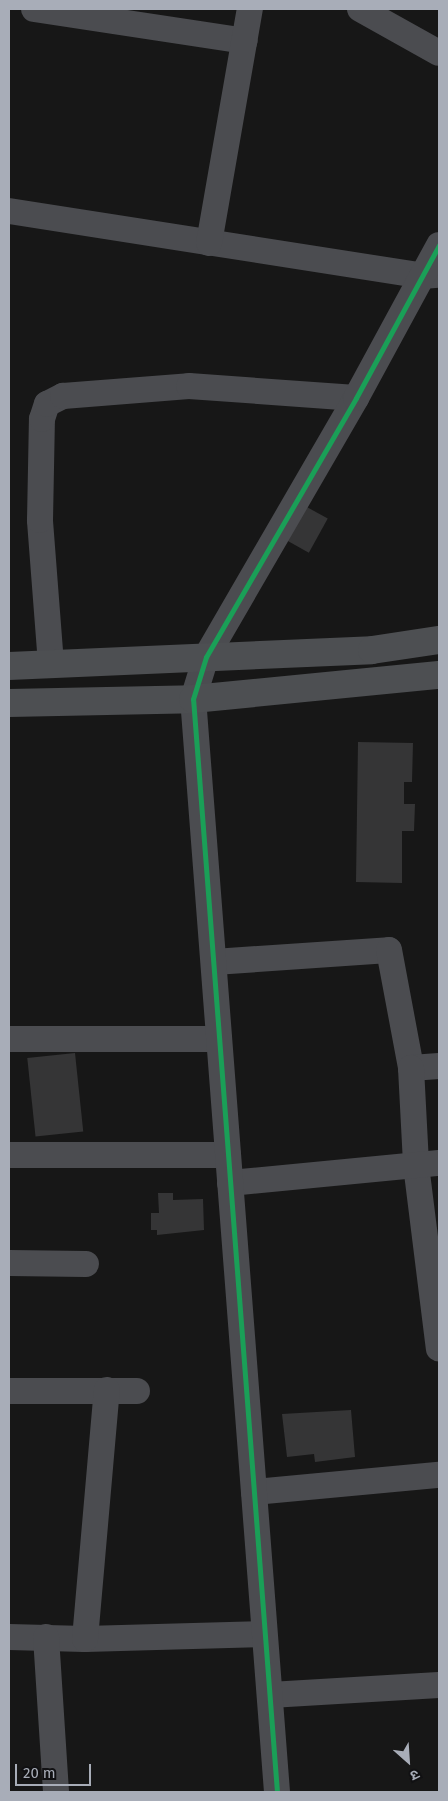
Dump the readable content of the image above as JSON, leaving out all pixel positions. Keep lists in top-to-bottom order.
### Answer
{
  "scale_bar": "20 m",
  "north": "bottom right"
}
